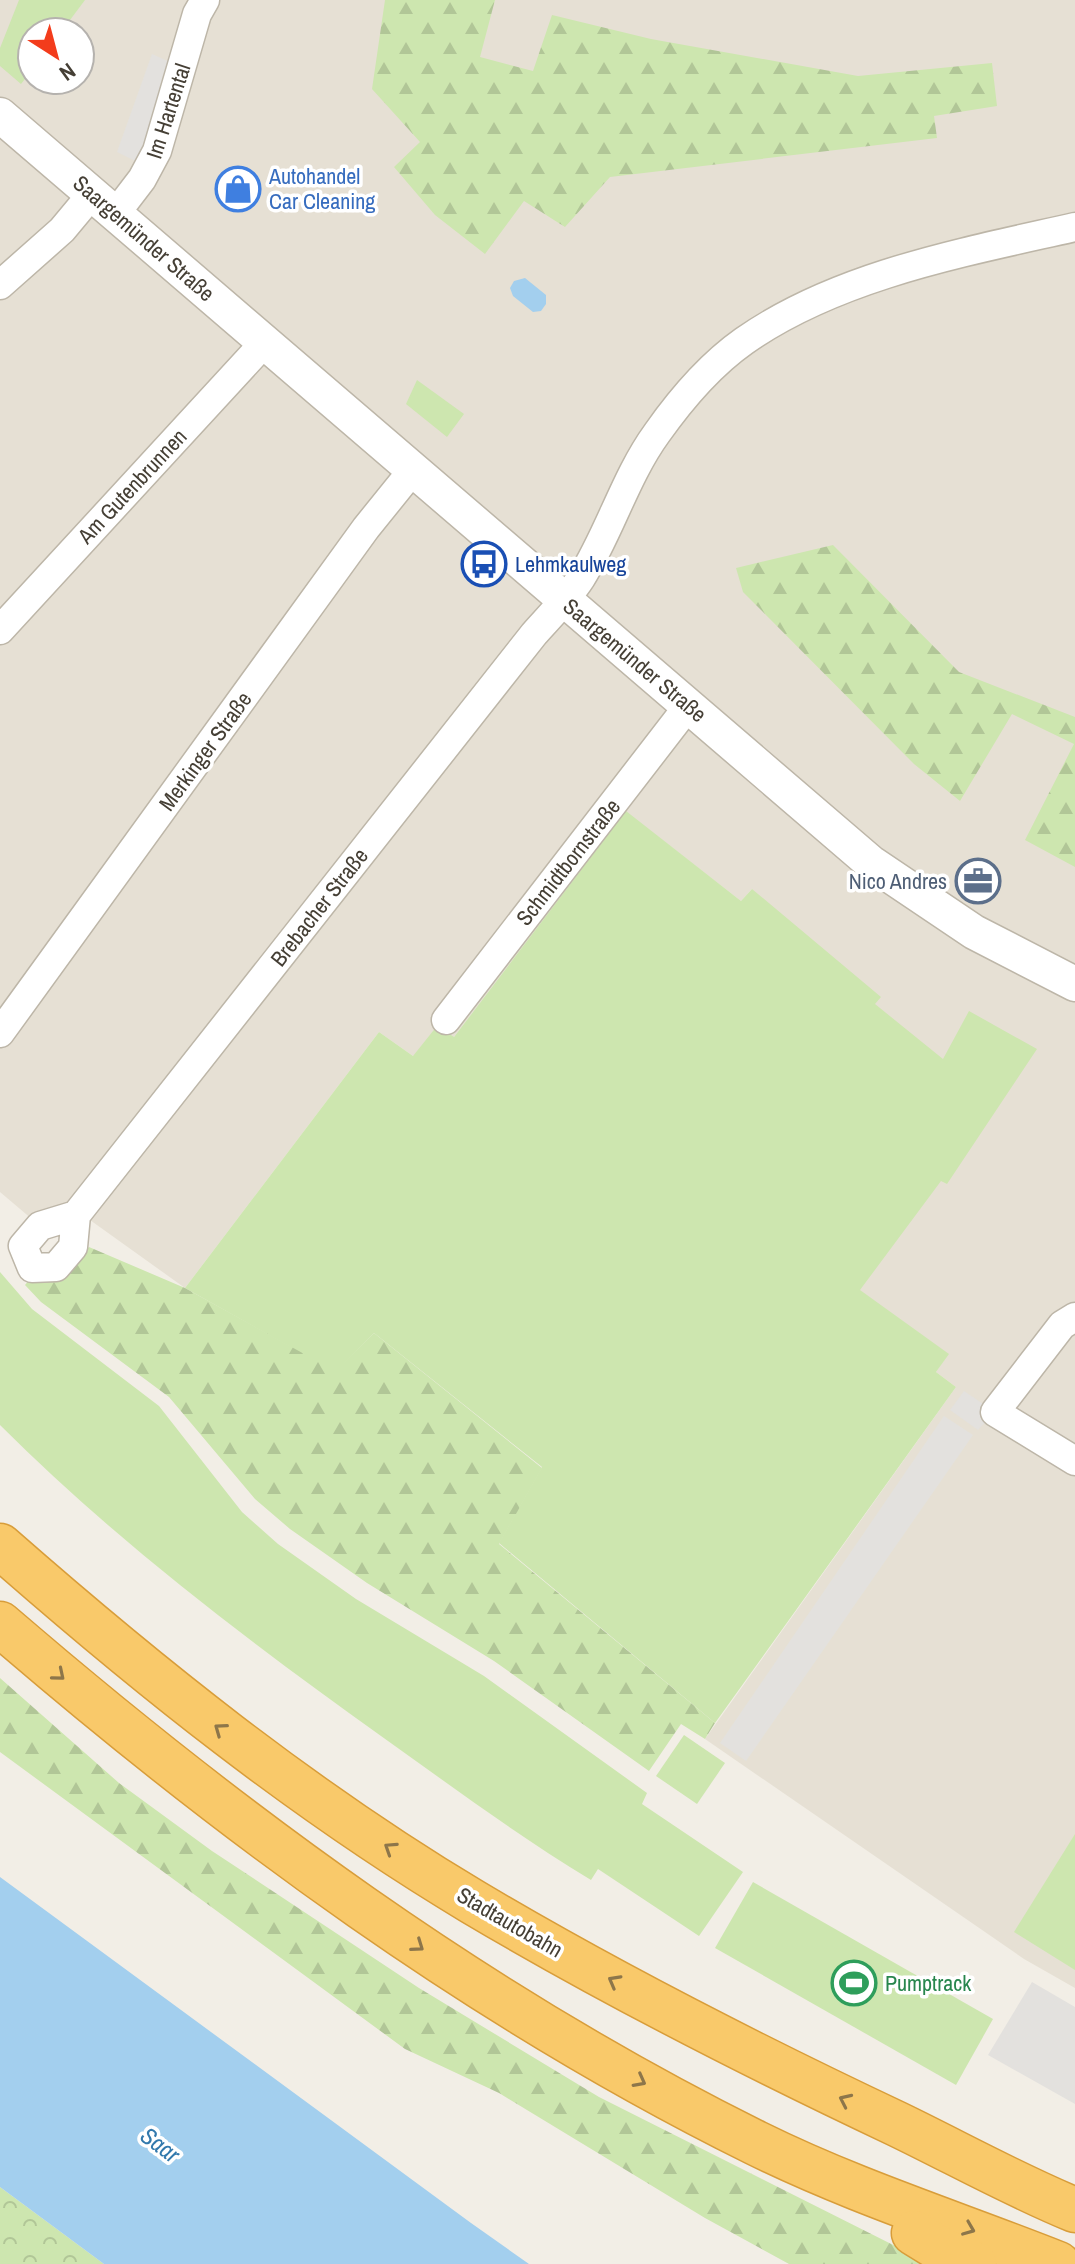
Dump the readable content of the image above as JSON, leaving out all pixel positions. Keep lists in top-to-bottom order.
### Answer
{
  "streets": {
    "highway": ["Stadtautobahn"],
    "street": [
      "Im Hartental",
      "Saargemünder Straße",
      "Am Gutenbrunnen",
      "Merkinger Straße",
      "Schmidtbornstraße",
      "Brebacher Straße"
    ]
  },
  "crossings": [
    ["Im Hartental", "Saargemünder Straße"],
    ["Saargemünder Straße", "Am Gutenbrunnen"],
    ["Saargemünder Straße", "Merkinger Straße"],
    ["Saargemünder Straße", "Schmidtbornstraße"],
    ["Saargemünder Straße", "Brebacher Straße"]
  ],
  "water": ["Saar"],
  "places": {
    "shop": ["Autohandel Car Cleaning"],
    "bus stop": ["Lehmkaulweg"],
    "office": ["Nico Andres"],
    "sports": ["Pumptrack"]
  },
  "north": "bottom right"
}
